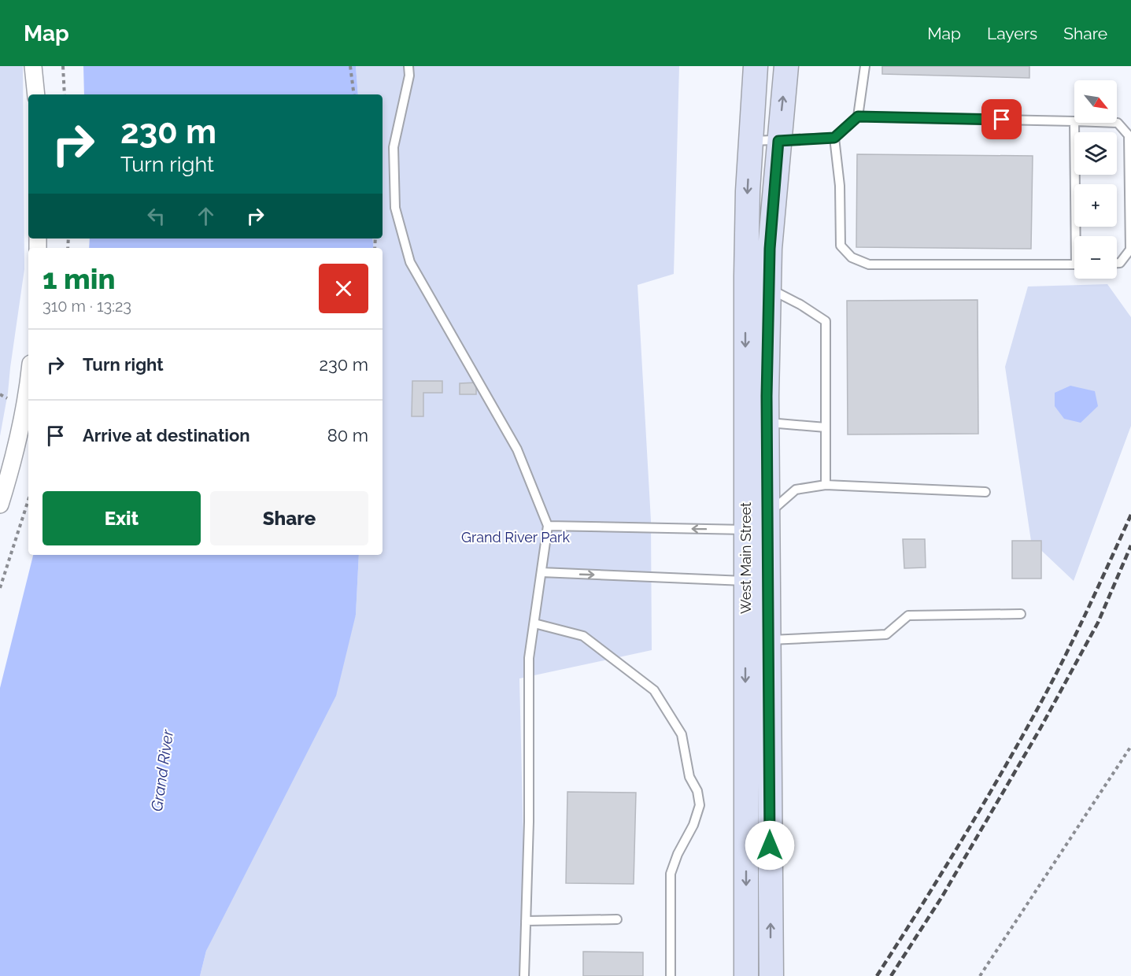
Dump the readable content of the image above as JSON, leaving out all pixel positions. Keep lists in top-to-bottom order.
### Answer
{
  "streets": {
    "main road": ["West Main Street"]
  },
  "water": ["Grand River"],
  "parks": ["Grand River Park"],
  "north": "bottom right",
  "page": {
    "header": "Map",
    "nav": ["Map", "Layers", "Share"],
    "map_buttons": ["+", "−"],
    "turn": ["230 m", "Turn right"],
    "heading": ["1 min", "310 m · 13:23"],
    "list": [
      {
        "name": "Turn right",
        "value": "230 m"
      },
      {
        "name": "Arrive at destination",
        "value": "80 m"
      }
    ],
    "buttons": ["Exit", "Share"]
  }
}
